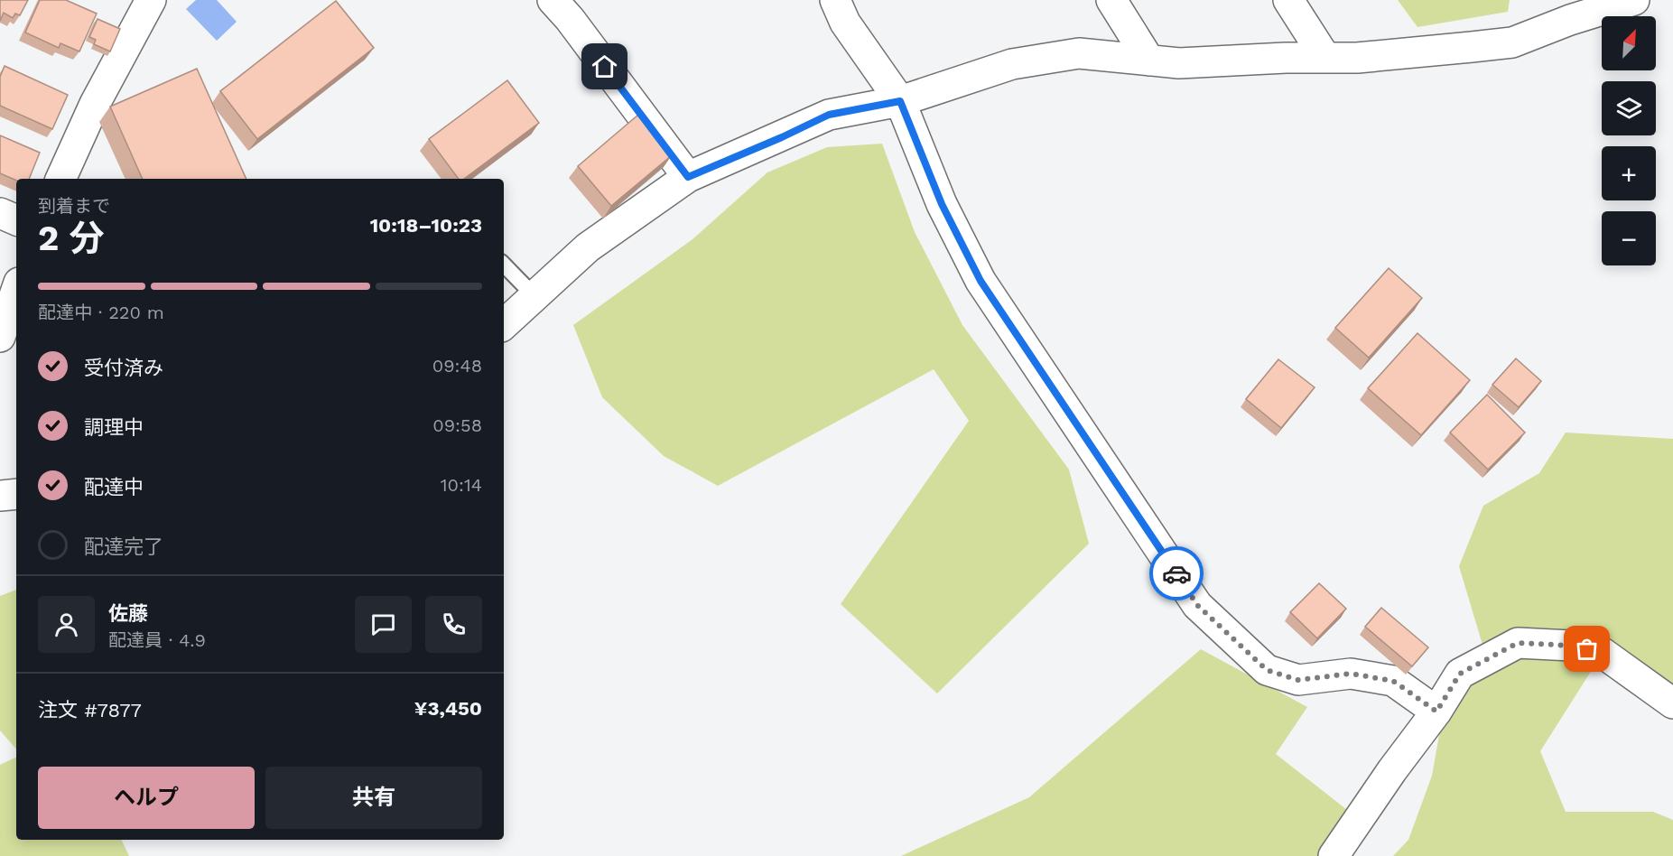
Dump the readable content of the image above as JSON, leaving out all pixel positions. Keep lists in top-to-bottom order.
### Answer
{
  "north": "top right",
  "page": {
    "map_buttons": ["+", "−"],
    "heading": ["2 分", "到着まで", "10:18–10:23"],
    "panel": [
      "佐藤",
      "配達員 · 4.9",
      "注文 #7877",
      "¥3,450"
    ],
    "bar": "配達中 · 220 m",
    "list": [
      ["受付済み", "09:48"],
      ["調理中", "09:58"],
      ["配達中", "10:14"],
      "配達完了"
    ],
    "buttons": ["ヘルプ", "共有"]
  }
}
